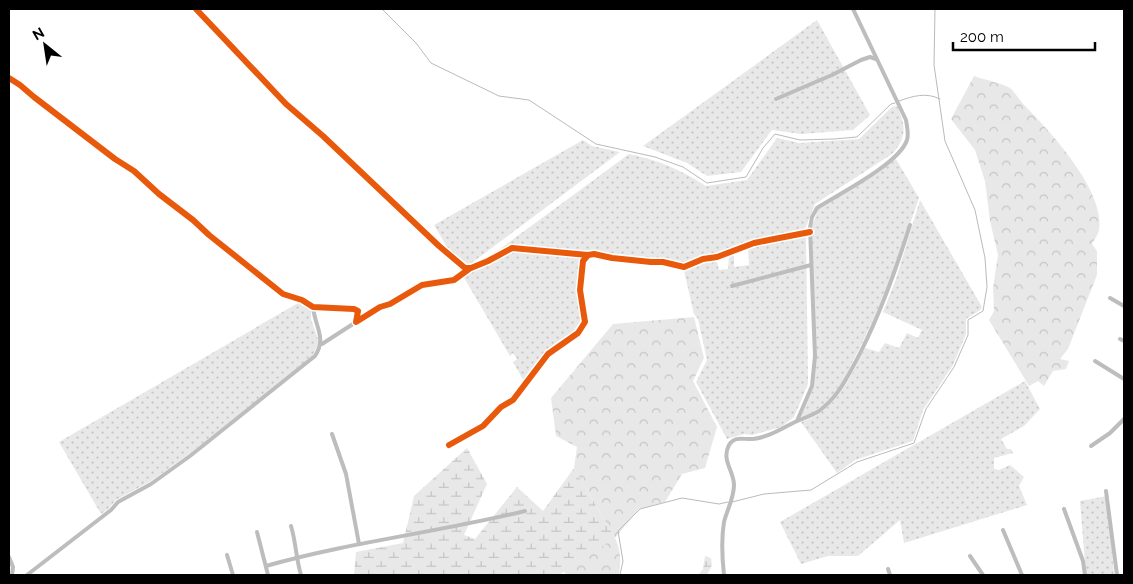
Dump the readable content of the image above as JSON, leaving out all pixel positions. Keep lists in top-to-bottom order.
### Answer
{
  "scale_bar": "200 m",
  "north": "top left"
}
